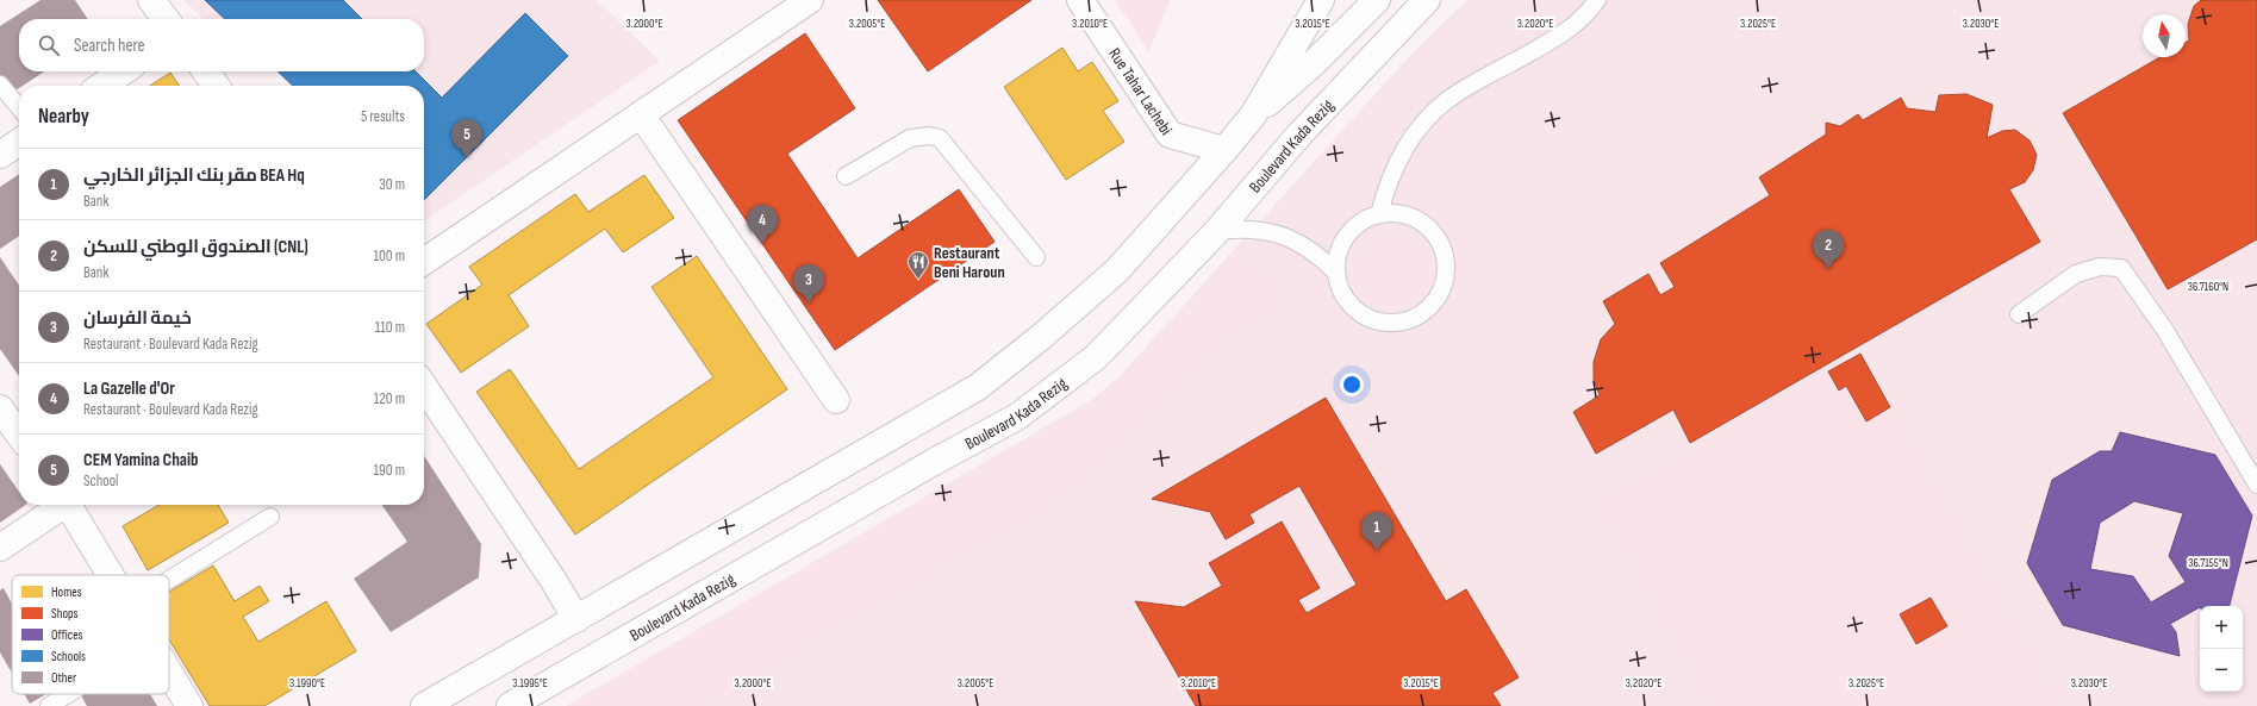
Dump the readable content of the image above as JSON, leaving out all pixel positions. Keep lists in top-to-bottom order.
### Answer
{
  "streets": {
    "main road": ["Rue Tahar Lachebi", "Boulevard Kada Rezig"]
  },
  "places": {
    "restaurant": ["Restaurant Beni Haroun"]
  },
  "legend": [
    "Homes",
    "Shops",
    "Offices",
    "Schools",
    "Other"
  ],
  "north": "top",
  "page": {
    "search": "Search here",
    "heading": ["Nearby", "5 results"],
    "pins": [
      "5",
      "4",
      "2",
      "3",
      "1"
    ],
    "list": [
      {
        "mark": "1",
        "name": "مقر بنك الجزائر الخارجي BEA Hq",
        "note": "Bank",
        "value": "30 m"
      },
      {
        "mark": "2",
        "name": "الصندوق الوطني للسكن (CNL)",
        "note": "Bank",
        "value": "100 m"
      },
      {
        "mark": "3",
        "name": "خيمة الفرسان",
        "note": "Restaurant · Boulevard Kada Rezig",
        "value": "110 m"
      },
      {
        "mark": "4",
        "name": "La Gazelle d'Or",
        "note": "Restaurant · Boulevard Kada Rezig",
        "value": "120 m"
      },
      {
        "mark": "5",
        "name": "CEM Yamina Chaib",
        "note": "School",
        "value": "190 m"
      }
    ],
    "map_buttons": ["+", "−"]
  },
  "coordinates": [
    "3.2020°E",
    "3.2030°E",
    "3.2000°E",
    "3.2005°E",
    "3.2010°E",
    "3.2015°E",
    "3.2025°E",
    "36.7160°N",
    "36.7155°N",
    "3.1990°E",
    "3.1995°E"
  ]
}
